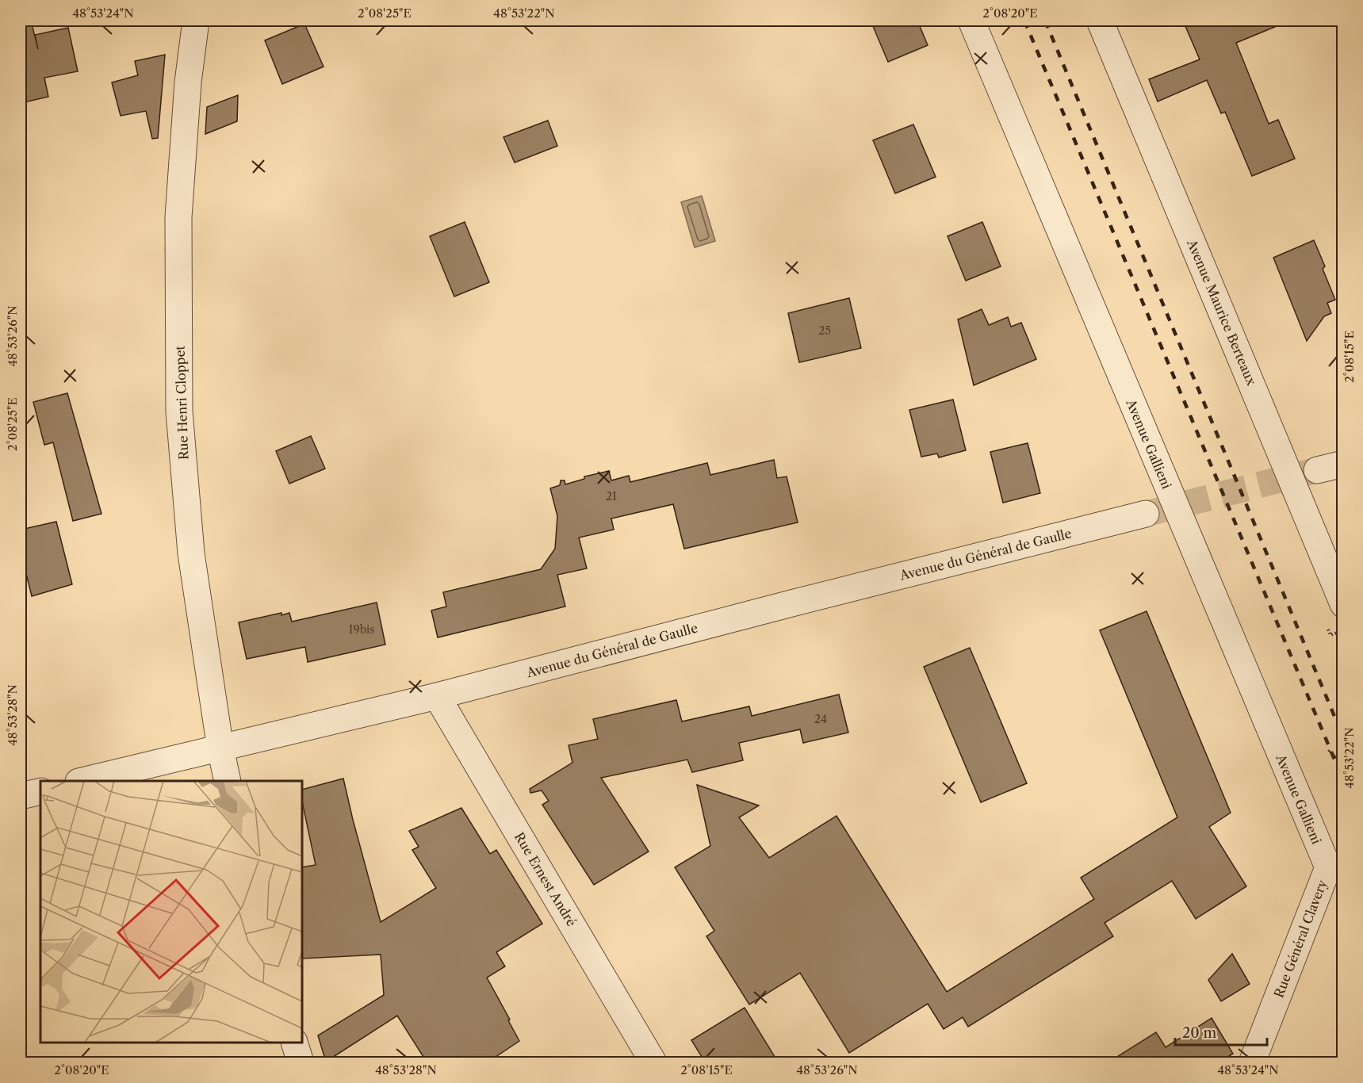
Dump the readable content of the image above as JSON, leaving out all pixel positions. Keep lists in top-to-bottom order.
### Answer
{
  "streets": {
    "street": [
      "Avenue Maurice Berteaux",
      "Rue Henri Cloppet",
      "Avenue Gallieni",
      "Avenue du Général de Gaulle",
      "Rue Ernest André",
      "Rue Général Clavery"
    ]
  },
  "crossings": [
    ["Rue Henri Cloppet", "Avenue du Général de Gaulle"],
    ["Avenue Gallieni", "Rue Général Clavery"],
    ["Avenue du Général de Gaulle", "Rue Ernest André"]
  ],
  "house_numbers": [
    "25",
    "21",
    "19bis",
    "24"
  ],
  "scale_bar": "20 m",
  "coordinates": [
    "48°53'24\"N",
    "2°08'25\"E",
    "48°53'22\"N",
    "2°08'20\"E",
    "48°53'26\"N",
    "2°08'15\"E",
    "48°53'28\"N"
  ]
}
